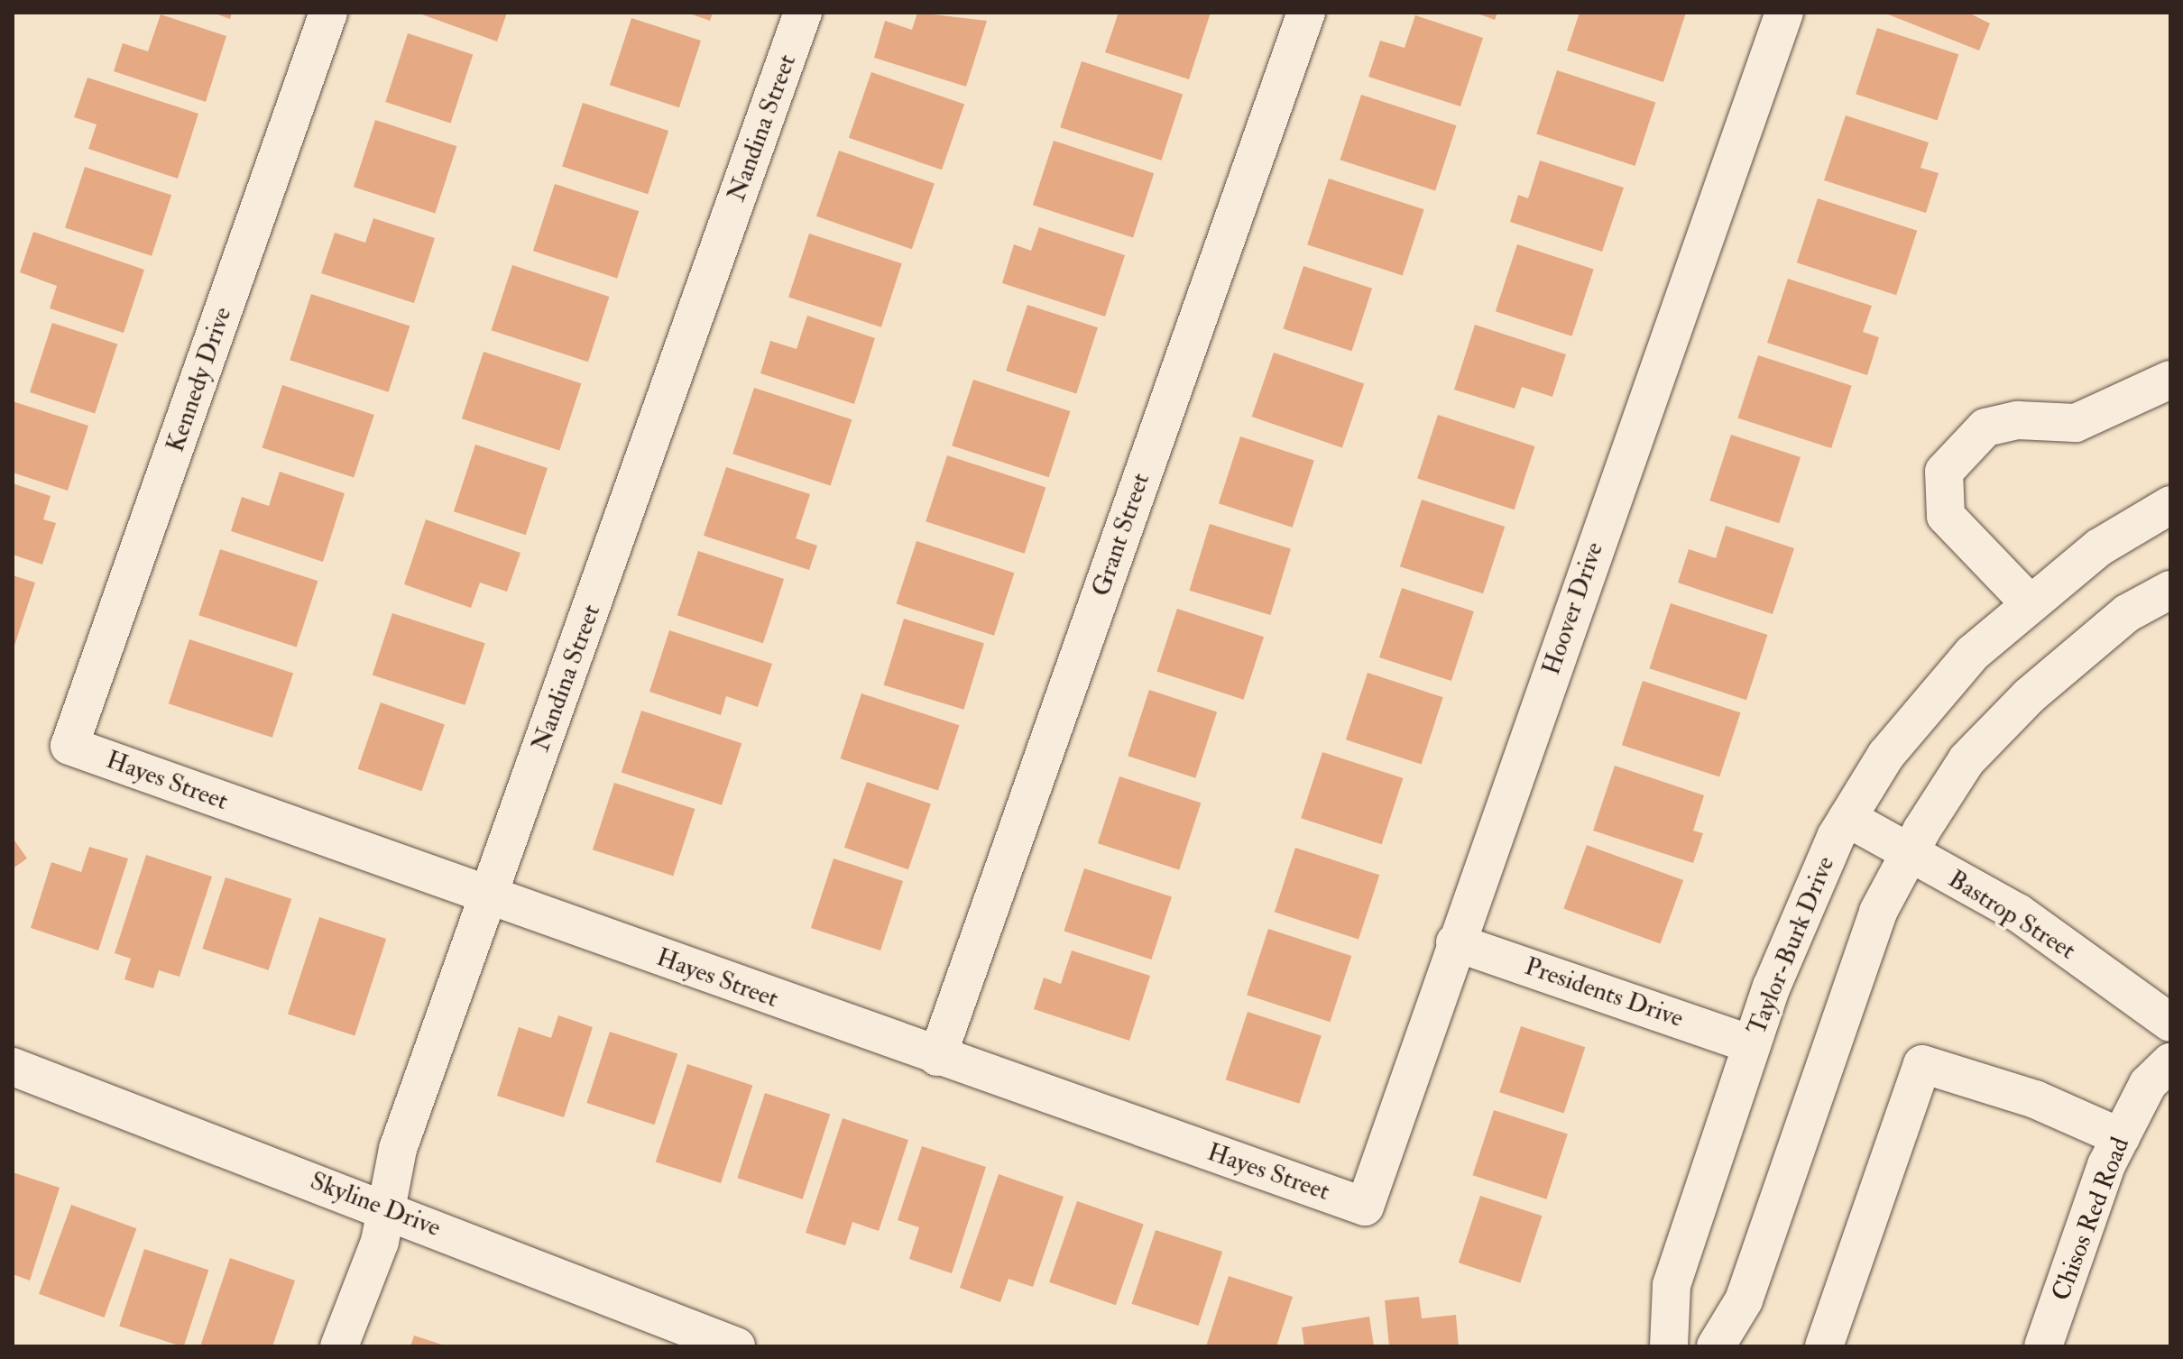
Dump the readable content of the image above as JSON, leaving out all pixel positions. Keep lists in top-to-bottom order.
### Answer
{
  "streets": {
    "street": [
      "Nandina Street",
      "Kennedy Drive",
      "Grant Street",
      "Hoover Drive",
      "Hayes Street",
      "Bastrop Street",
      "Taylor-Burk Drive",
      "Presidents Drive",
      "Skyline Drive",
      "Chisos Red Road"
    ]
  },
  "crossings": [
    ["Nandina Street", "Hayes Street"],
    ["Nandina Street", "Skyline Drive"],
    ["Kennedy Drive", "Hayes Street"],
    ["Grant Street", "Hayes Street"],
    ["Hoover Drive", "Hayes Street"],
    ["Hoover Drive", "Presidents Drive"],
    ["Bastrop Street", "Taylor-Burk Drive"],
    ["Taylor-Burk Drive", "Presidents Drive"]
  ]
}
